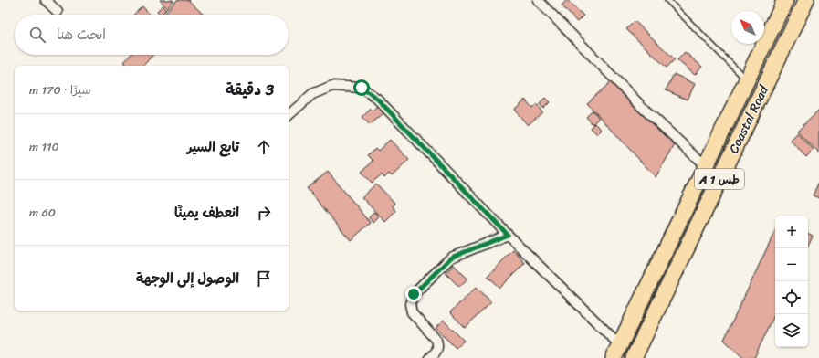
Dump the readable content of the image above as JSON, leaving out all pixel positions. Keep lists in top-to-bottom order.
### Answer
{
  "streets": {
    "highway": ["Coastal Road", "A 1 طس"]
  },
  "north": "top left",
  "page": {
    "search": "ابحث هنا",
    "heading": ["3 دقيقة", "سيرًا · 170 m"],
    "list": [
      ["تابع السير", "110 m"],
      ["انعطف يمينًا", "60 m"],
      "الوصول إلى الوجهة"
    ],
    "map_buttons": ["+", "−"]
  }
}
